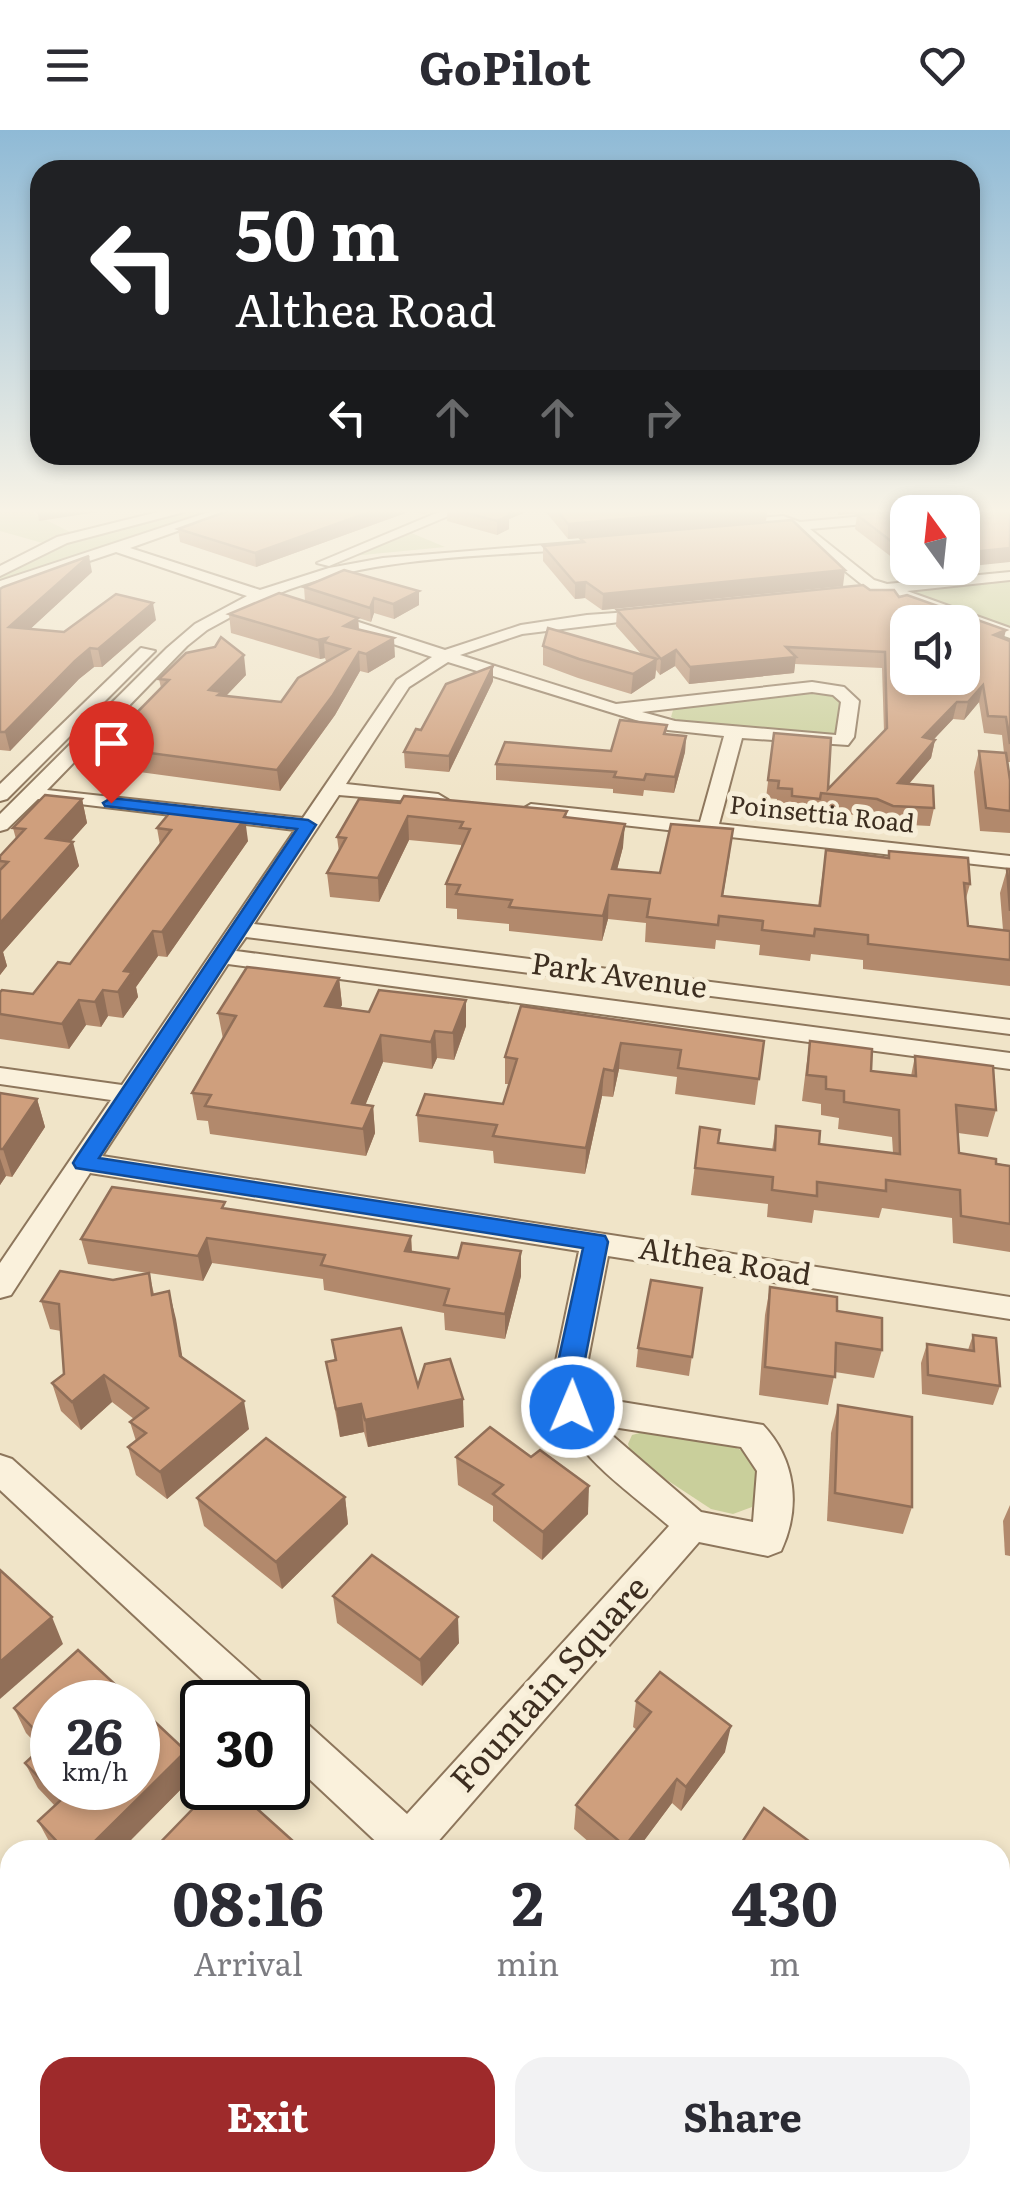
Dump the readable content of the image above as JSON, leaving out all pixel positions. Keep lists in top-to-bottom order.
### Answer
{
  "streets": {
    "street": [
      "Poinsettia Road",
      "Park Avenue",
      "Althea Road",
      "Fountain Square"
    ]
  },
  "north": "top",
  "page": {
    "header": "GoPilot",
    "turn": ["50 m", "Althea Road"],
    "speed": "26 km/h",
    "limit": "30",
    "eta": [
      "08:16",
      "Arrival",
      "2",
      "min",
      "430",
      "m"
    ],
    "buttons": ["Exit", "Share"]
  }
}
